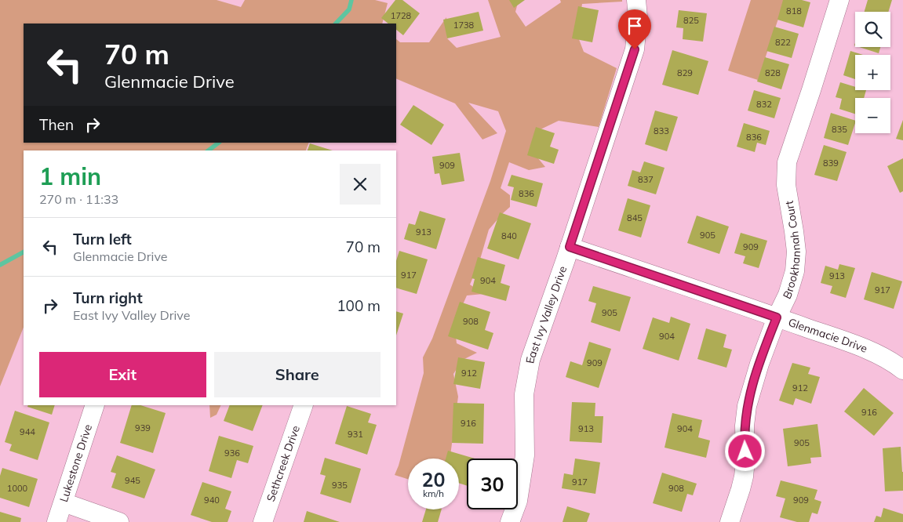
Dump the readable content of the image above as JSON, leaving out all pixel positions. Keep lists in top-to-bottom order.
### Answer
{
  "streets": {
    "street": [
      "Brookhannah Court",
      "East Ivy Valley Drive",
      "Glenmacie Drive",
      "Lukestone Drive",
      "Sethcreek Drive"
    ]
  },
  "crossings": [
    ["Brookhannah Court", "Glenmacie Drive"],
    ["East Ivy Valley Drive", "Glenmacie Drive"]
  ],
  "house_numbers": [
    "818",
    "1728",
    "825",
    "1738",
    "822",
    "829",
    "828",
    "832",
    "835",
    "833",
    "836",
    "839",
    "909",
    "837",
    "836",
    "845",
    "913",
    "905",
    "840",
    "909",
    "917",
    "913",
    "904",
    "917",
    "905",
    "908",
    "904",
    "909",
    "912",
    "912",
    "916",
    "916",
    "939",
    "913",
    "904",
    "944",
    "931",
    "905",
    "936",
    "945",
    "917",
    "935",
    "1000",
    "908",
    "940",
    "909"
  ],
  "page": {
    "map_buttons": ["+", "−"],
    "turn": ["70 m", "Glenmacie Drive"],
    "then": "Then",
    "heading": ["1 min", "270 m · 11:33"],
    "list": [
      {
        "name": "Turn left",
        "note": "Glenmacie Drive",
        "value": "70 m"
      },
      {
        "name": "Turn right",
        "note": "East Ivy Valley Drive",
        "value": "100 m"
      }
    ],
    "buttons": ["Exit", "Share"],
    "speed": "20 km/h",
    "limit": "30"
  }
}
